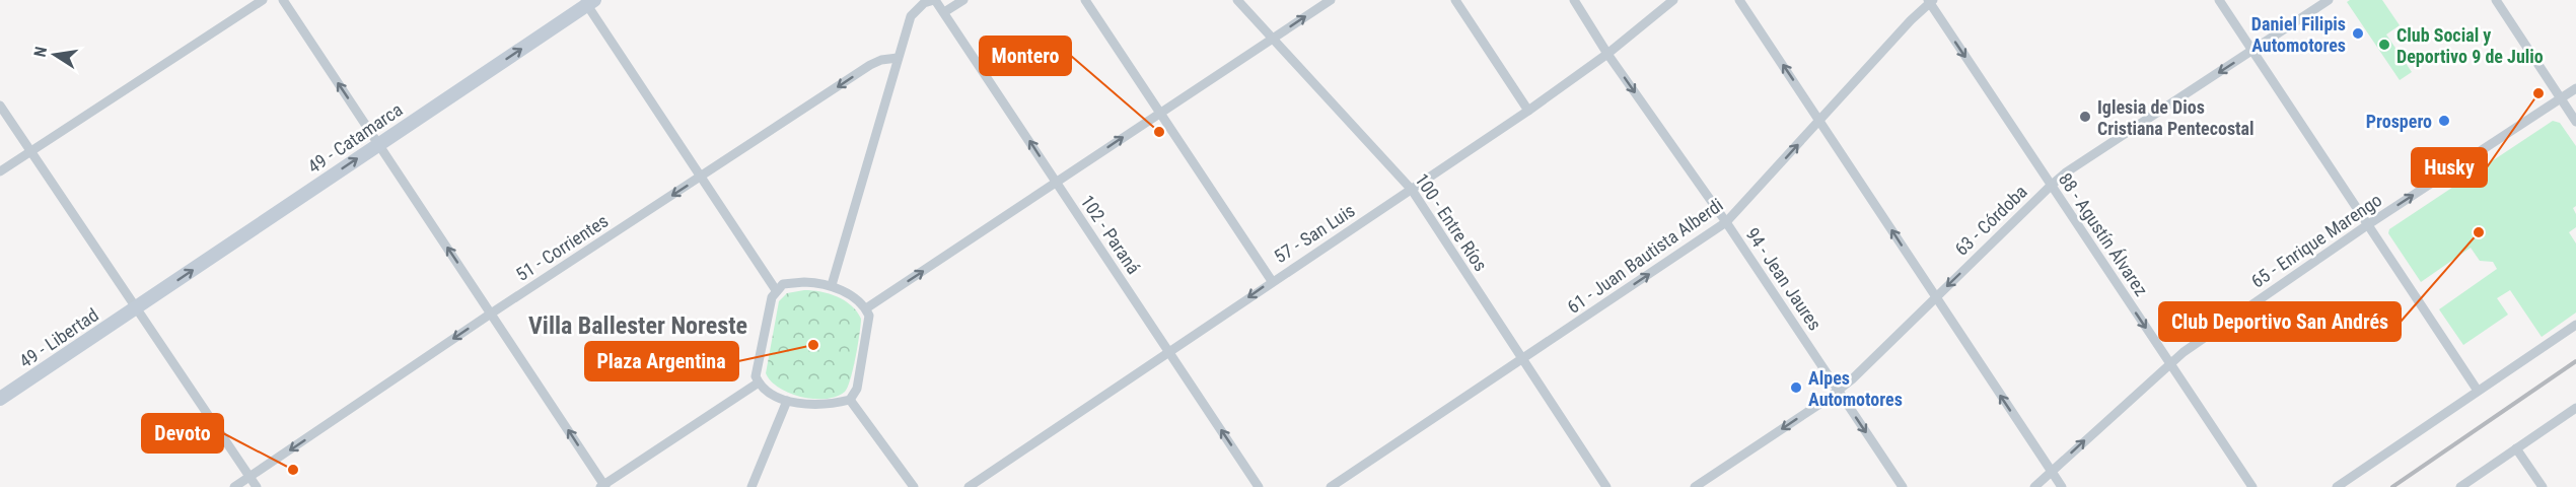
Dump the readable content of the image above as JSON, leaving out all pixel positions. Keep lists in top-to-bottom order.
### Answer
{
  "streets": {
    "street": [
      "49 - Catamarca",
      "63 - Córdoba",
      "100 - Entre Ríos",
      "57 - San Luis",
      "102 - Paraná",
      "88 - Agustín Álvarez",
      "65 - Enrique Marengo",
      "51 - Corrientes",
      "61 - Juan Bautista Alberdi",
      "94 - Jean Jaures",
      "49 - Libertad"
    ]
  },
  "crossings": [
    ["49 - Catamarca", "49 - Libertad"],
    ["63 - Córdoba", "88 - Agustín Álvarez"],
    ["63 - Córdoba", "94 - Jean Jaures"],
    ["100 - Entre Ríos", "57 - San Luis"],
    ["100 - Entre Ríos", "61 - Juan Bautista Alberdi"],
    ["57 - San Luis", "102 - Paraná"],
    ["57 - San Luis", "94 - Jean Jaures"],
    ["88 - Agustín Álvarez", "65 - Enrique Marengo"],
    ["88 - Agustín Álvarez", "61 - Juan Bautista Alberdi"],
    ["61 - Juan Bautista Alberdi", "94 - Jean Jaures"]
  ],
  "one_way": [
    "49 - Catamarca",
    "63 - Córdoba",
    "102 - Paraná",
    "88 - Agustín Álvarez",
    "65 - Enrique Marengo",
    "51 - Corrientes",
    "61 - Juan Bautista Alberdi",
    "94 - Jean Jaures"
  ],
  "districts": ["Villa Ballester Noreste"],
  "places": [
    "Daniel Filipis Automotores",
    "Club Social y Deportivo 9 de Julio",
    "Husky",
    "Iglesia de Dios Cristiana Pentecostal",
    "Prospero",
    "Montero",
    "Club Deportivo San Andrés",
    "Plaza Argentina",
    "Alpes Automotores",
    "Devoto"
  ],
  "north": "left"
}
